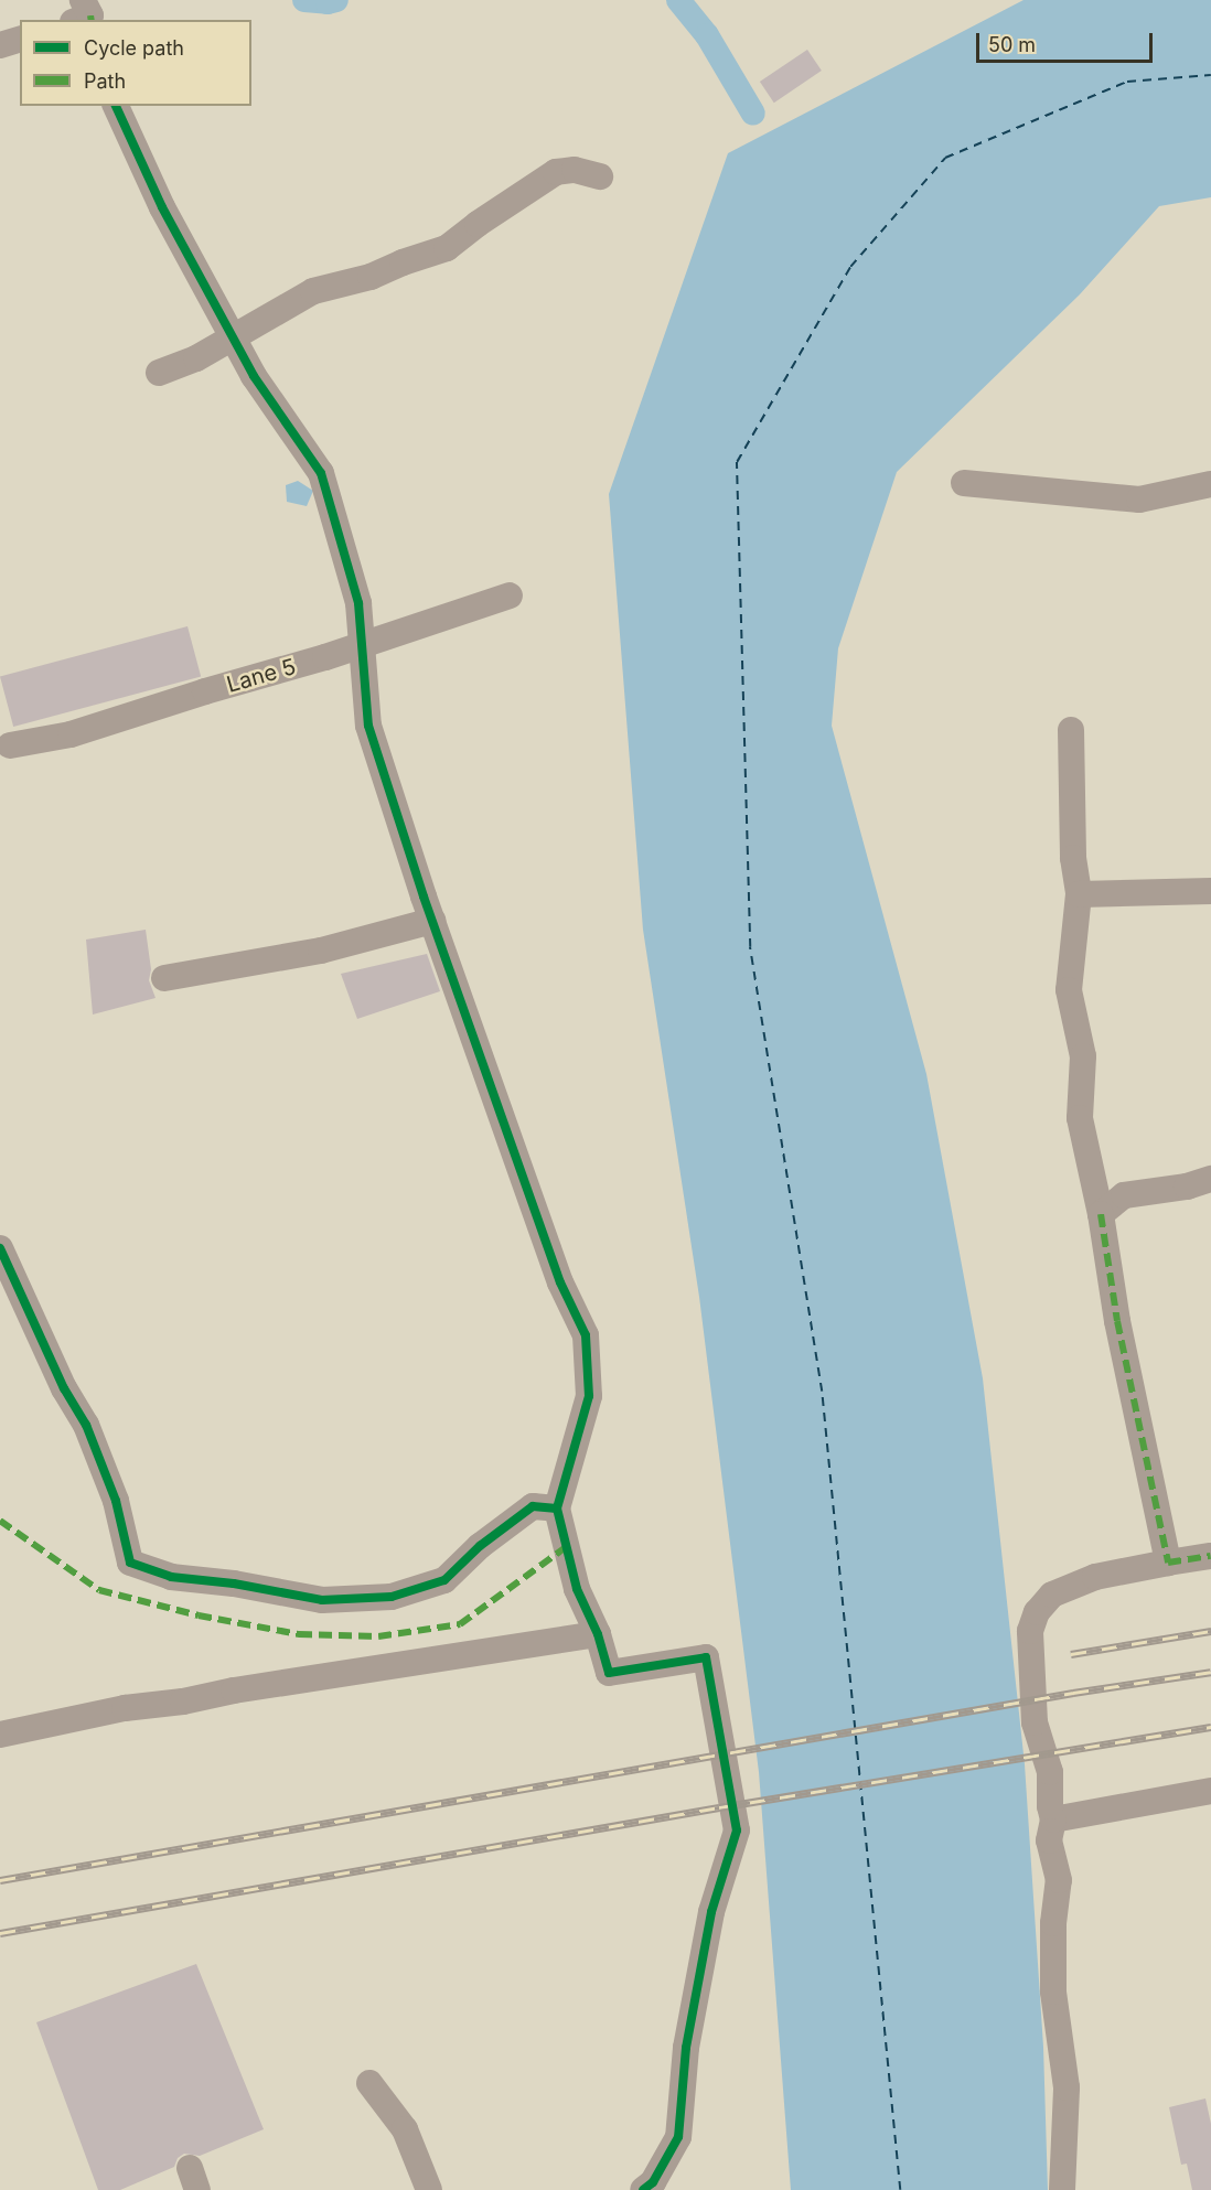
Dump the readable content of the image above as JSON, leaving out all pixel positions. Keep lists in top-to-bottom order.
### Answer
{
  "streets": {
    "street": ["Lane 5"]
  },
  "legend": ["Cycle path", "Path"],
  "scale_bar": "50 m"
}
